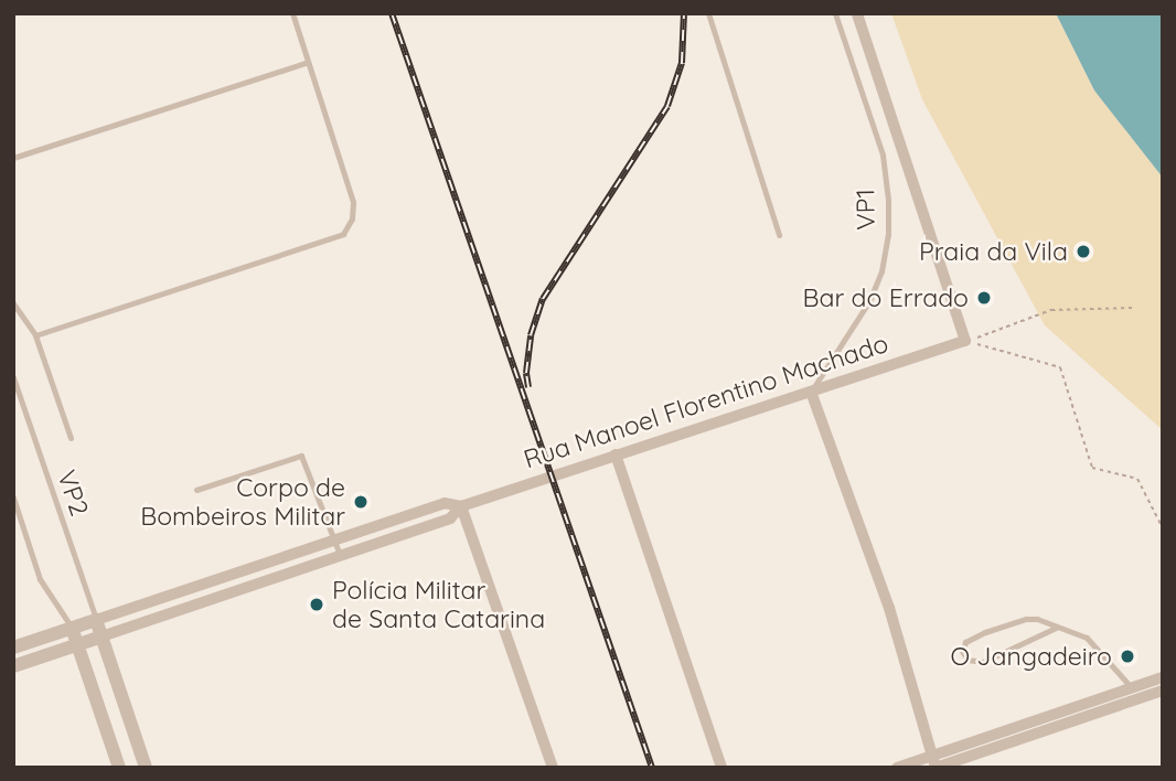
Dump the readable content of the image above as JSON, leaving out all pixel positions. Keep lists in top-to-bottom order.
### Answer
{
  "streets": {
    "street": ["Rua Manoel Florentino Machado"],
    "lane": ["VP1", "VP2"]
  },
  "crossings": [
    ["VP1", "Rua Manoel Florentino Machado"],
    ["Rua Manoel Florentino Machado", "VP2"]
  ],
  "places": [
    "Praia da Vila",
    "Bar do Errado",
    "Corpo de Bombeiros Militar",
    "Polícia Militar de Santa Catarina",
    "O Jangadeiro"
  ]
}
